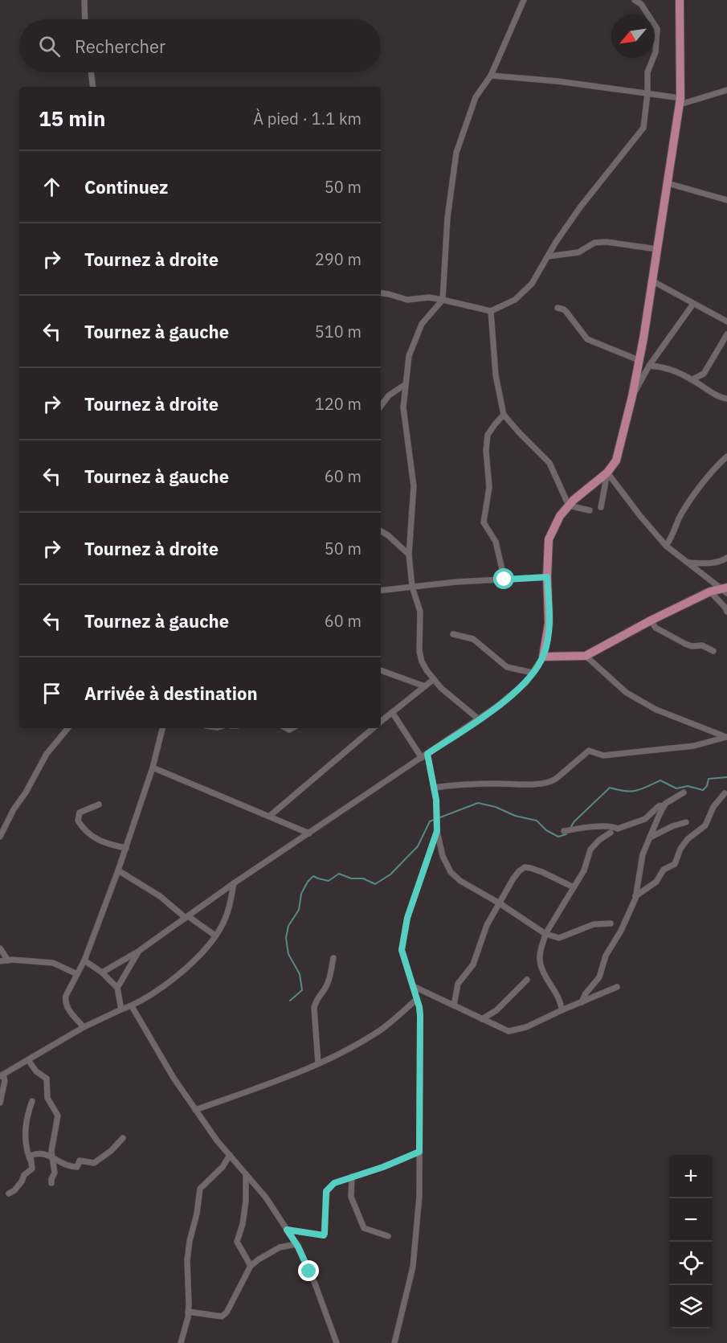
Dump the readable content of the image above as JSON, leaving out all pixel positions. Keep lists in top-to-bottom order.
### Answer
{
  "north": "bottom left",
  "page": {
    "search": "Rechercher",
    "heading": ["15 min", "À pied · 1.1 km"],
    "list": [
      ["Continuez", "50 m"],
      ["Tournez à droite", "290 m"],
      ["Tournez à gauche", "510 m"],
      ["Tournez à droite", "120 m"],
      ["Tournez à gauche", "60 m"],
      ["Tournez à droite", "50 m"],
      ["Tournez à gauche", "60 m"],
      "Arrivée à destination"
    ],
    "map_buttons": ["+", "−"]
  }
}
